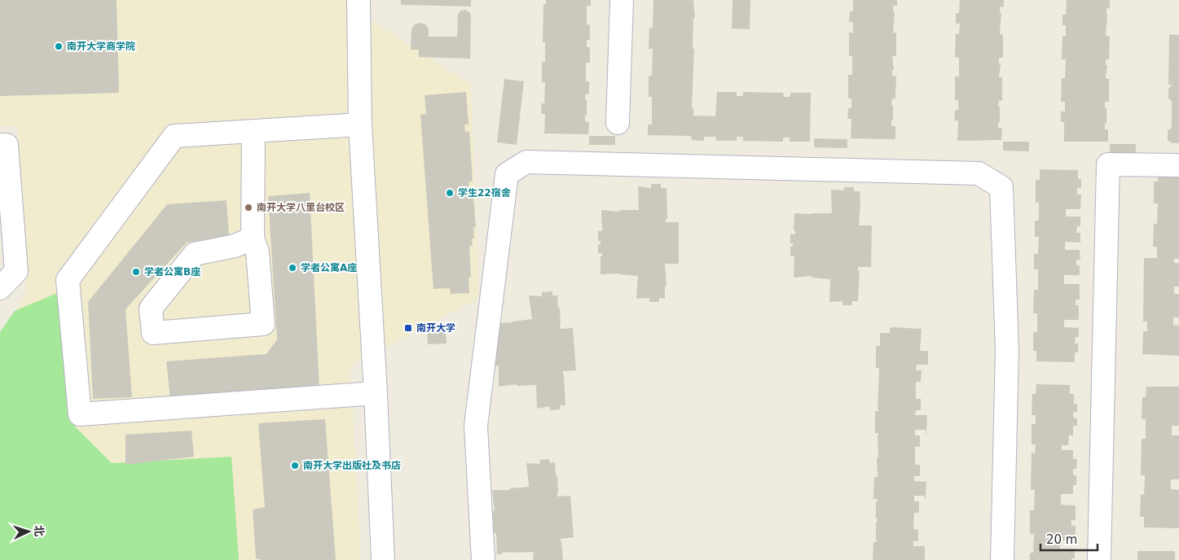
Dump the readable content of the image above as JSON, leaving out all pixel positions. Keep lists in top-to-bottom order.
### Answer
{
  "places": {
    "other": [
      "南开大学商学院",
      "学生22宿舍",
      "南开大学八里台校区",
      "学者公寓A座",
      "学者公寓B座",
      "南开大学出版社及书店"
    ],
    "transit": ["南开大学"]
  },
  "scale_bar": "20 m",
  "north": "right"
}
